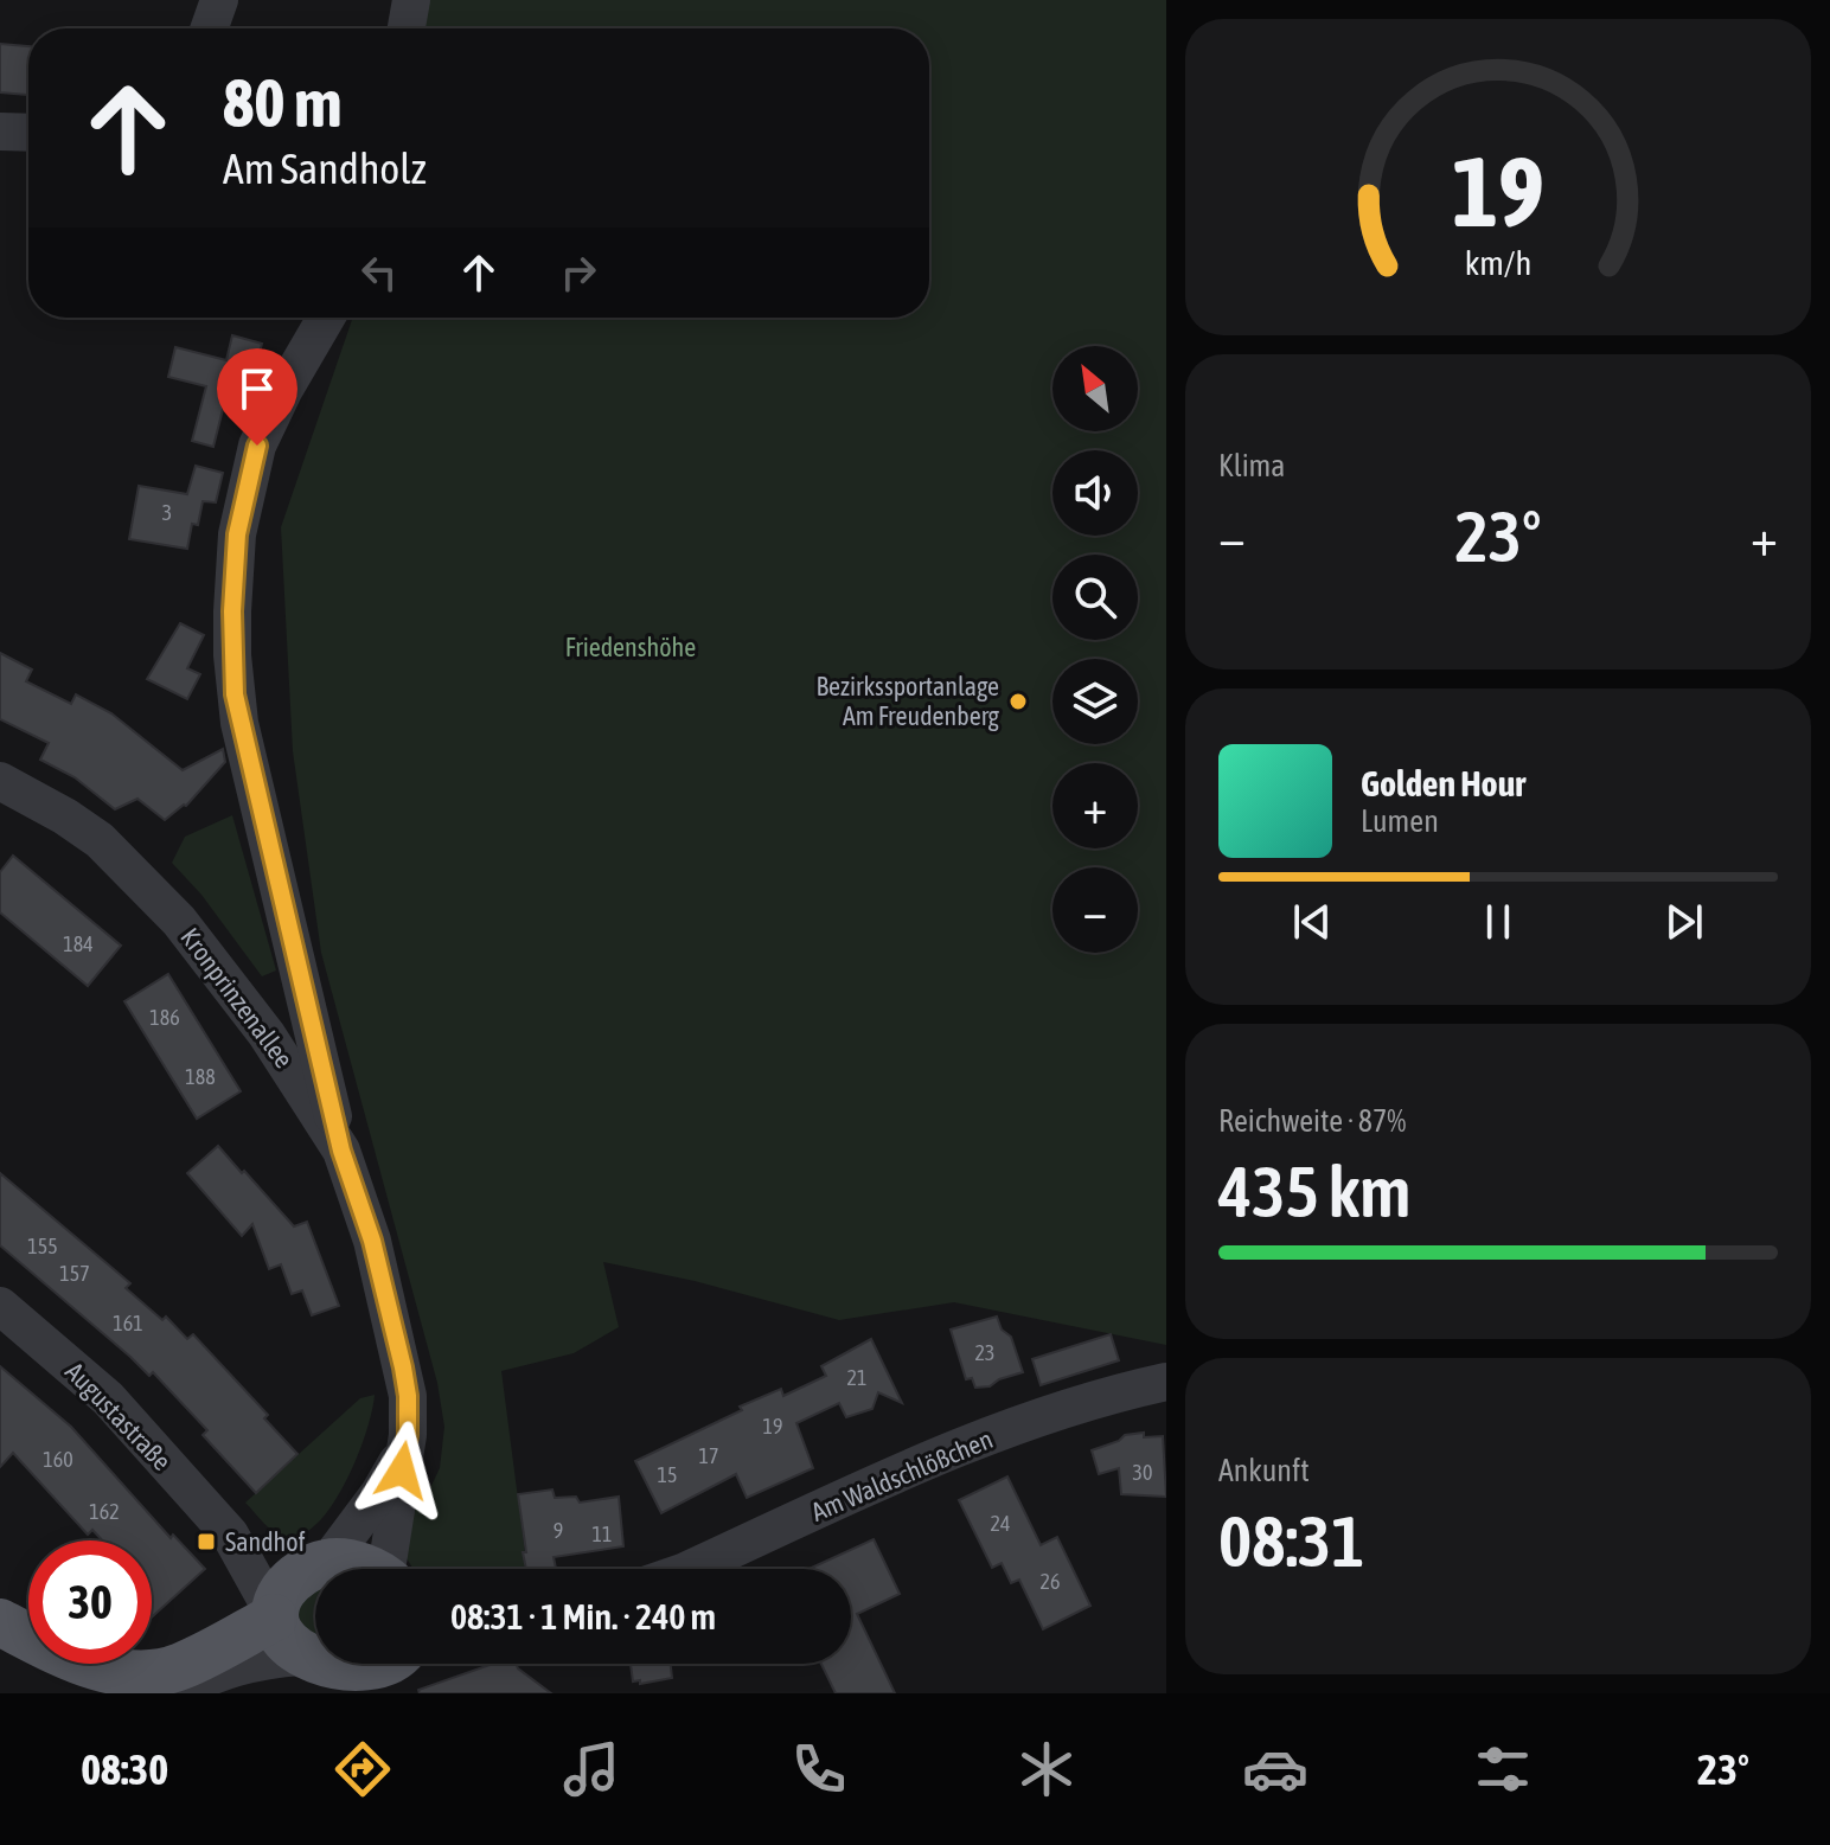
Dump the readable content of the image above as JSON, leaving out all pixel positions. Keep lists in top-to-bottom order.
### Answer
{
  "streets": {
    "street": ["Kronprinzenallee", "Augustastraße", "Am Waldschlößchen"]
  },
  "crossings": [
    ["Kronprinzenallee", "Augustastraße"]
  ],
  "parks": ["Friedenshöhe"],
  "places": {
    "other": ["Bezirkssportanlage Am Freudenberg"],
    "transit": ["Sandhof"]
  },
  "house_numbers": [
    "3",
    "184",
    "186",
    "188",
    "155",
    "157",
    "161",
    "23",
    "21",
    "19",
    "17",
    "160",
    "30",
    "15",
    "162",
    "24",
    "9",
    "11",
    "26"
  ],
  "north": "top left",
  "page": {
    "turn": ["80 m", "Am Sandholz"],
    "map_buttons": ["+", "−"],
    "tile": [
      "Klima",
      ["Reichweite · 87%", "435 km"],
      ["Ankunft", "08:31"]
    ],
    "heat": ["−", "23°", "+"],
    "song": ["Golden Hour", "Lumen"],
    "limit": "30",
    "trip": "08:31 · 1 Min. · 240 m",
    "tabs": ["08:30", "23°"],
    "gauge": ["19", "km/h"]
  }
}
